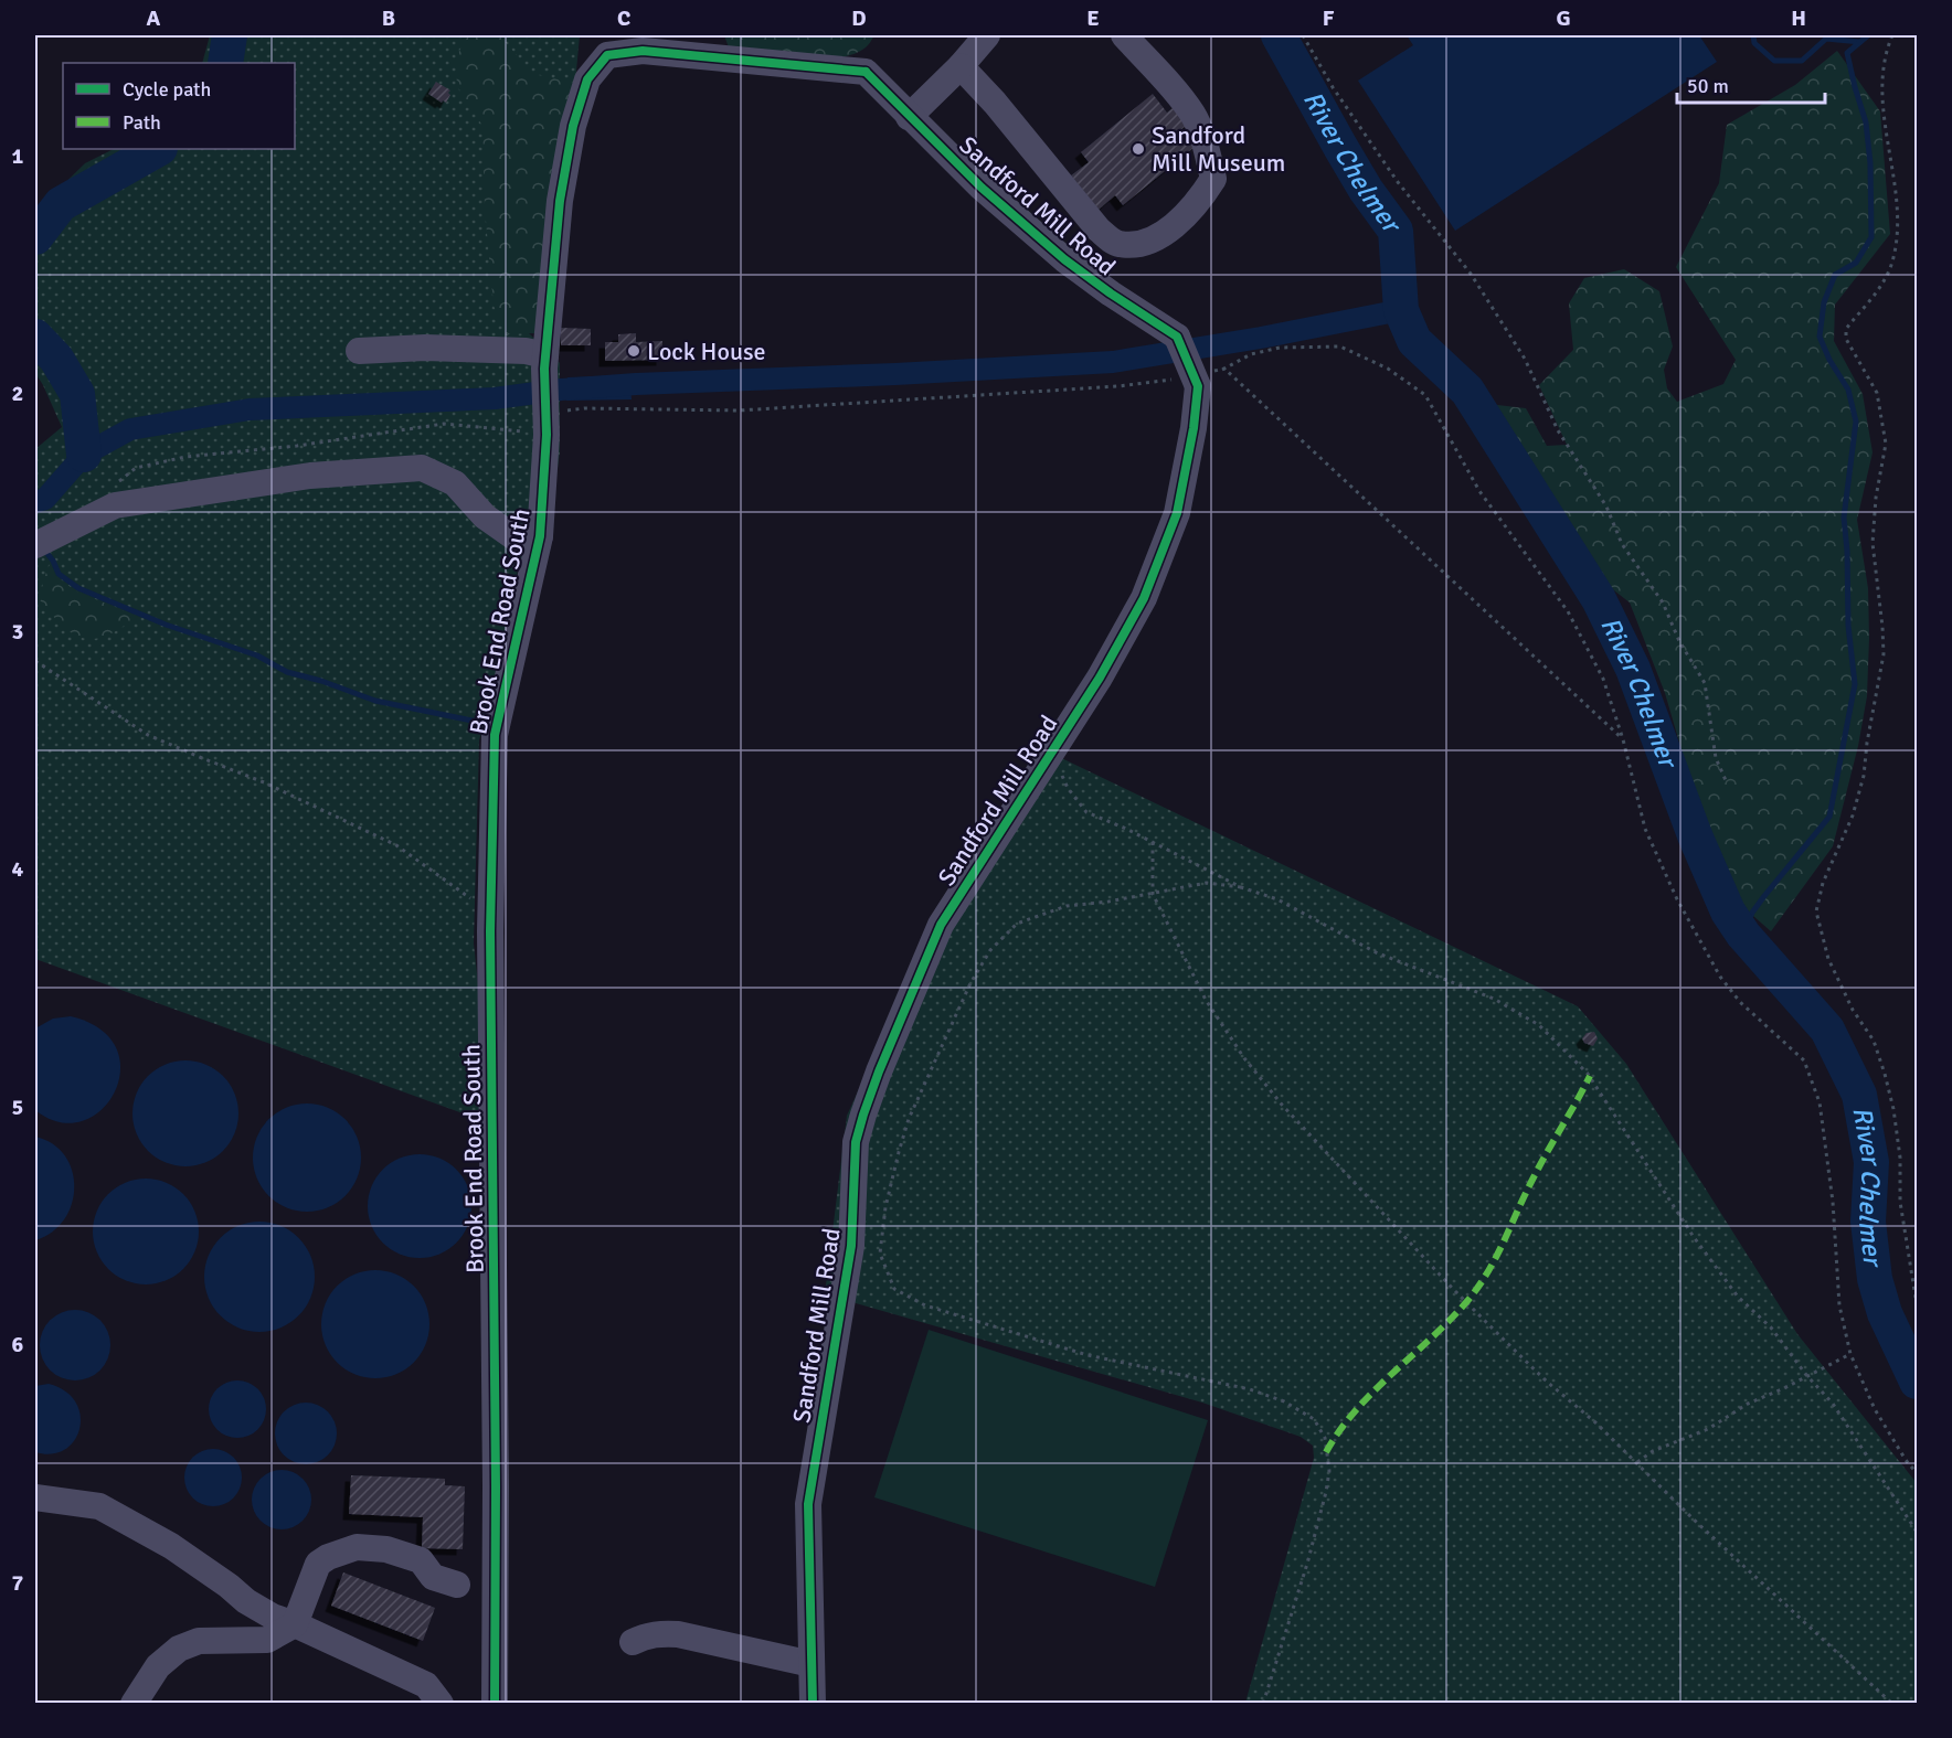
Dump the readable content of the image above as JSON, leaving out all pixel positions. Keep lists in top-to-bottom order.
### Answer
{
  "streets": {
    "street": ["Sandford Mill Road", "Brook End Road South"]
  },
  "crossings": [
    ["Sandford Mill Road", "Brook End Road South"]
  ],
  "water": ["River Chelmer"],
  "places": ["Sandford Mill Museum", "Lock House"],
  "legend": ["Cycle path", "Path"],
  "scale_bar": "50 m",
  "grid": {
    "columns": [
      "A",
      "B",
      "C",
      "D",
      "E",
      "F",
      "G",
      "H"
    ],
    "rows": [
      "1",
      "2",
      "3",
      "4",
      "5",
      "6",
      "7"
    ]
  }
}
